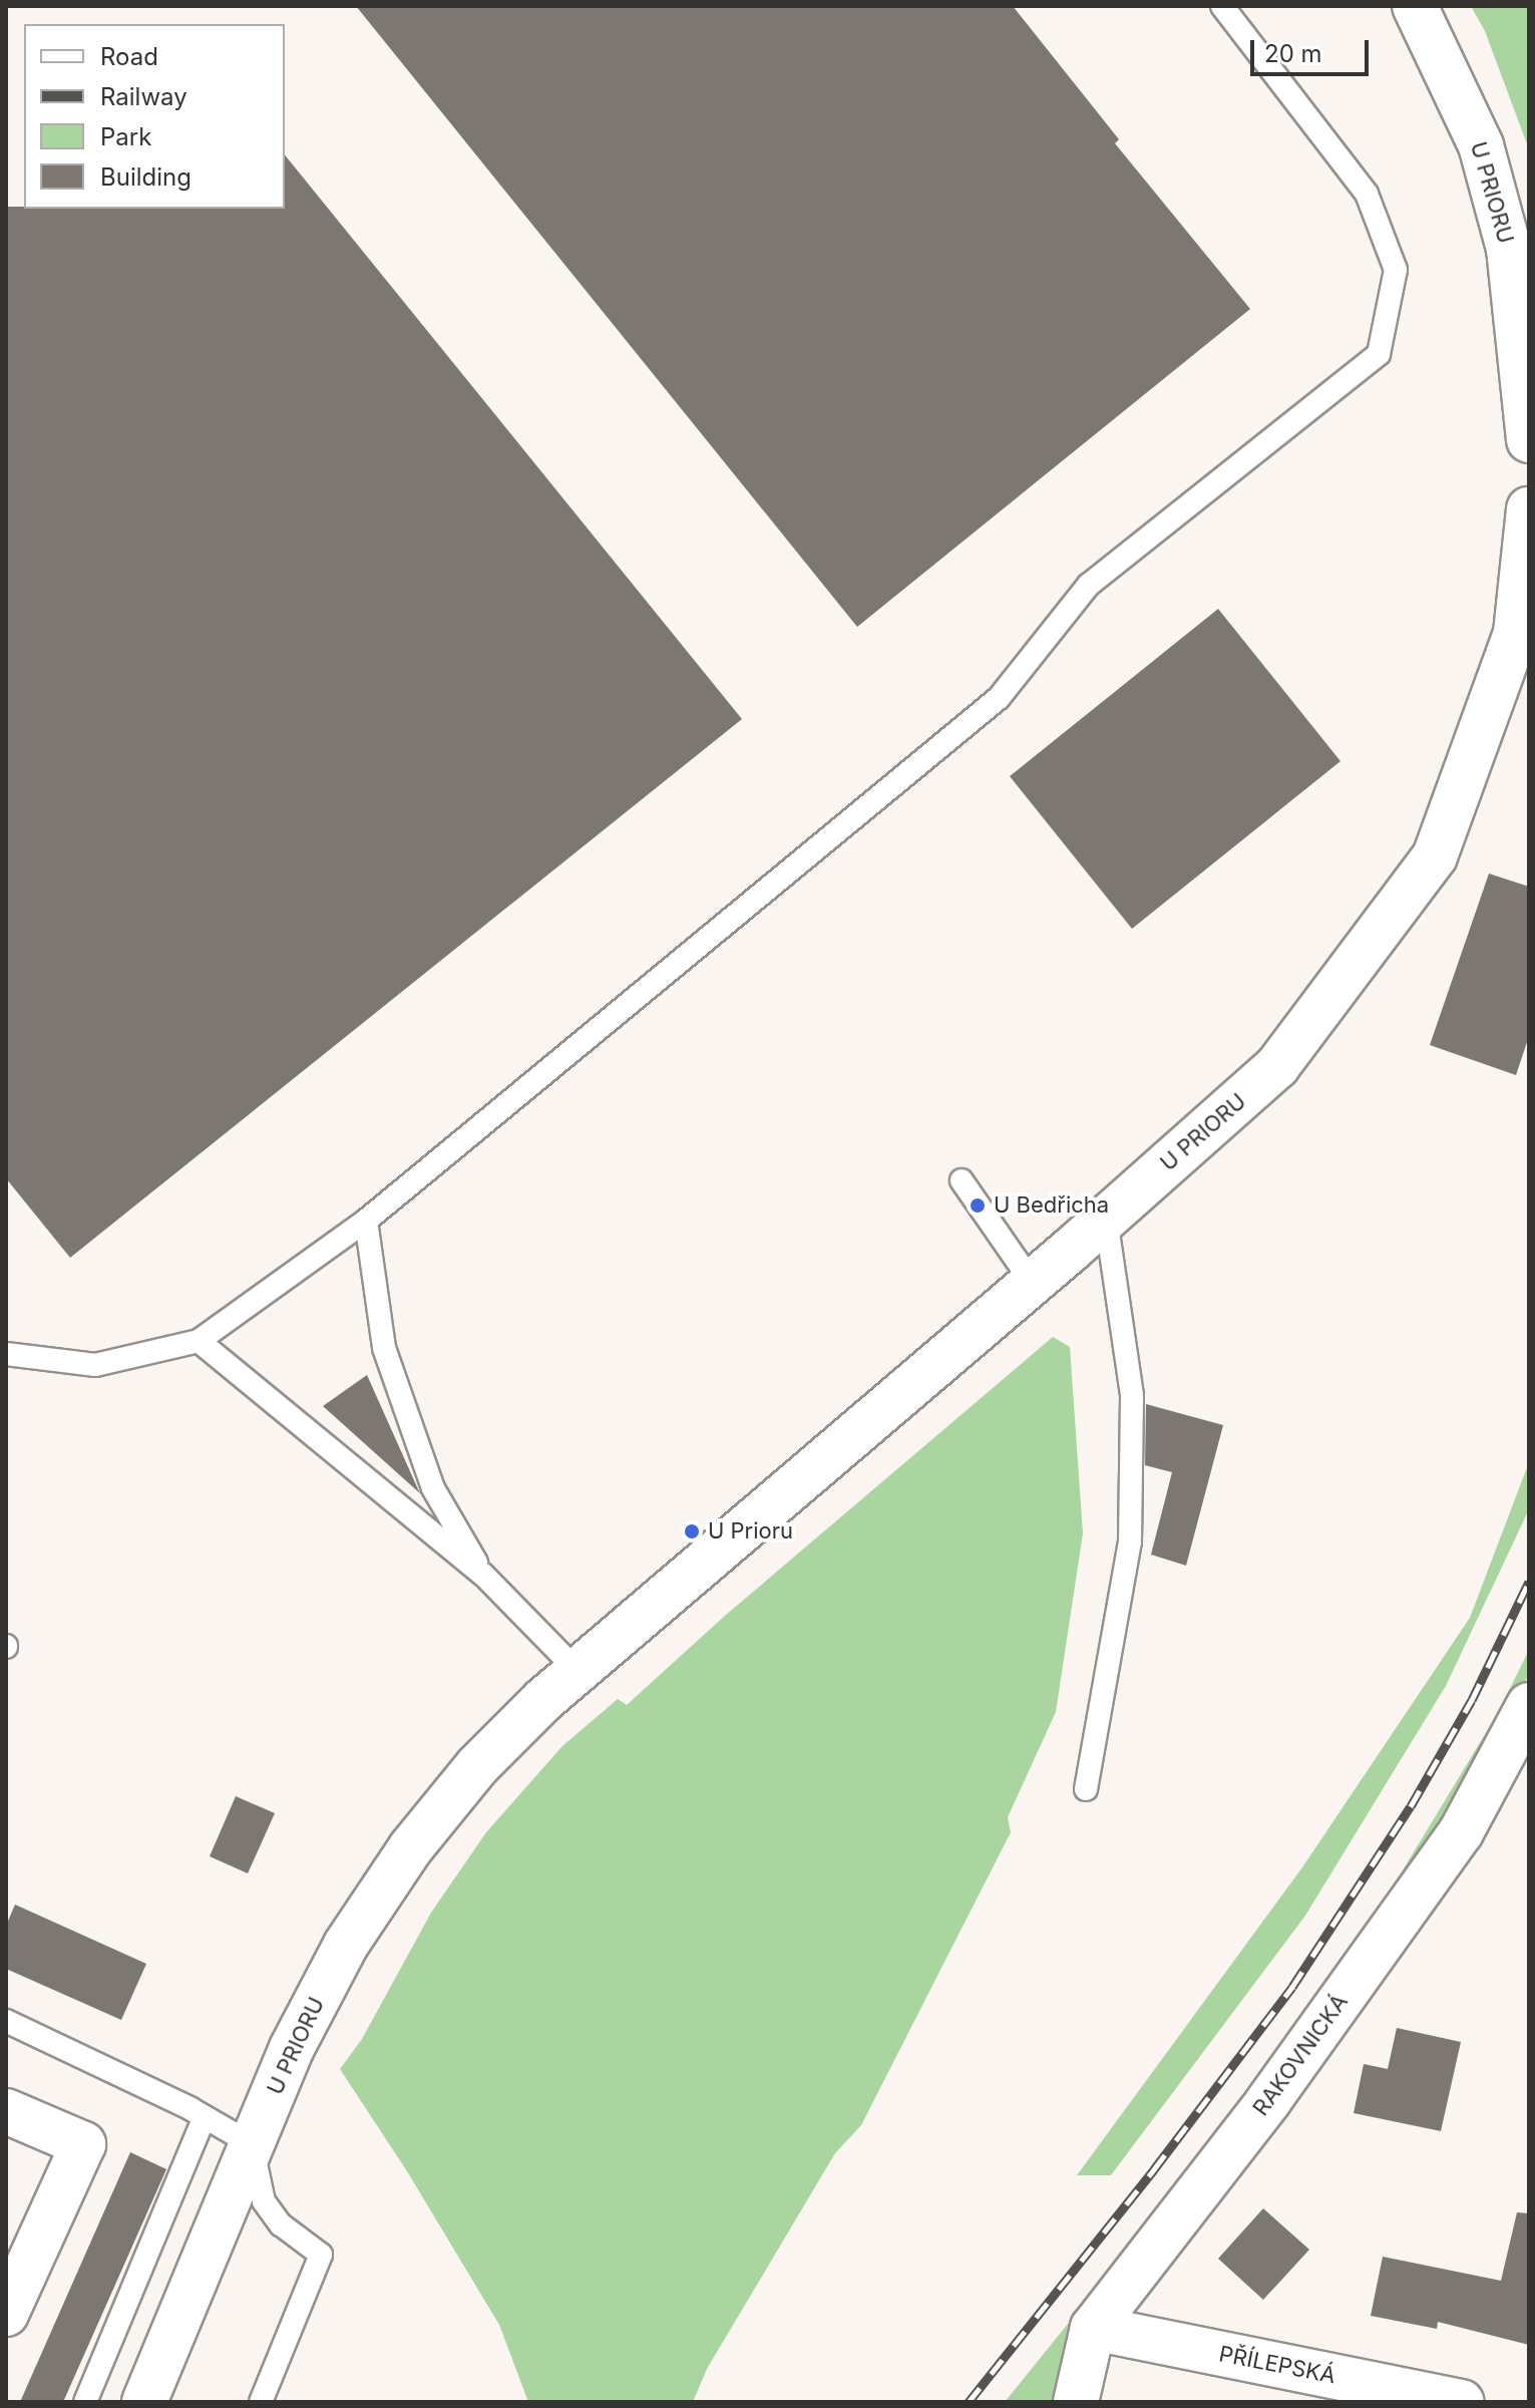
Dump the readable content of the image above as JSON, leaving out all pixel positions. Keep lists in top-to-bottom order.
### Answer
{
  "streets": {
    "street": ["U PRIORU", "RAKOVNICKÁ", "PŘÍLEPSKÁ"]
  },
  "crossings": [
    ["RAKOVNICKÁ", "PŘÍLEPSKÁ"]
  ],
  "places": ["U Bedřicha", "U Prioru"],
  "legend": [
    "Road",
    "Railway",
    "Park",
    "Building"
  ],
  "scale_bar": "20 m"
}
